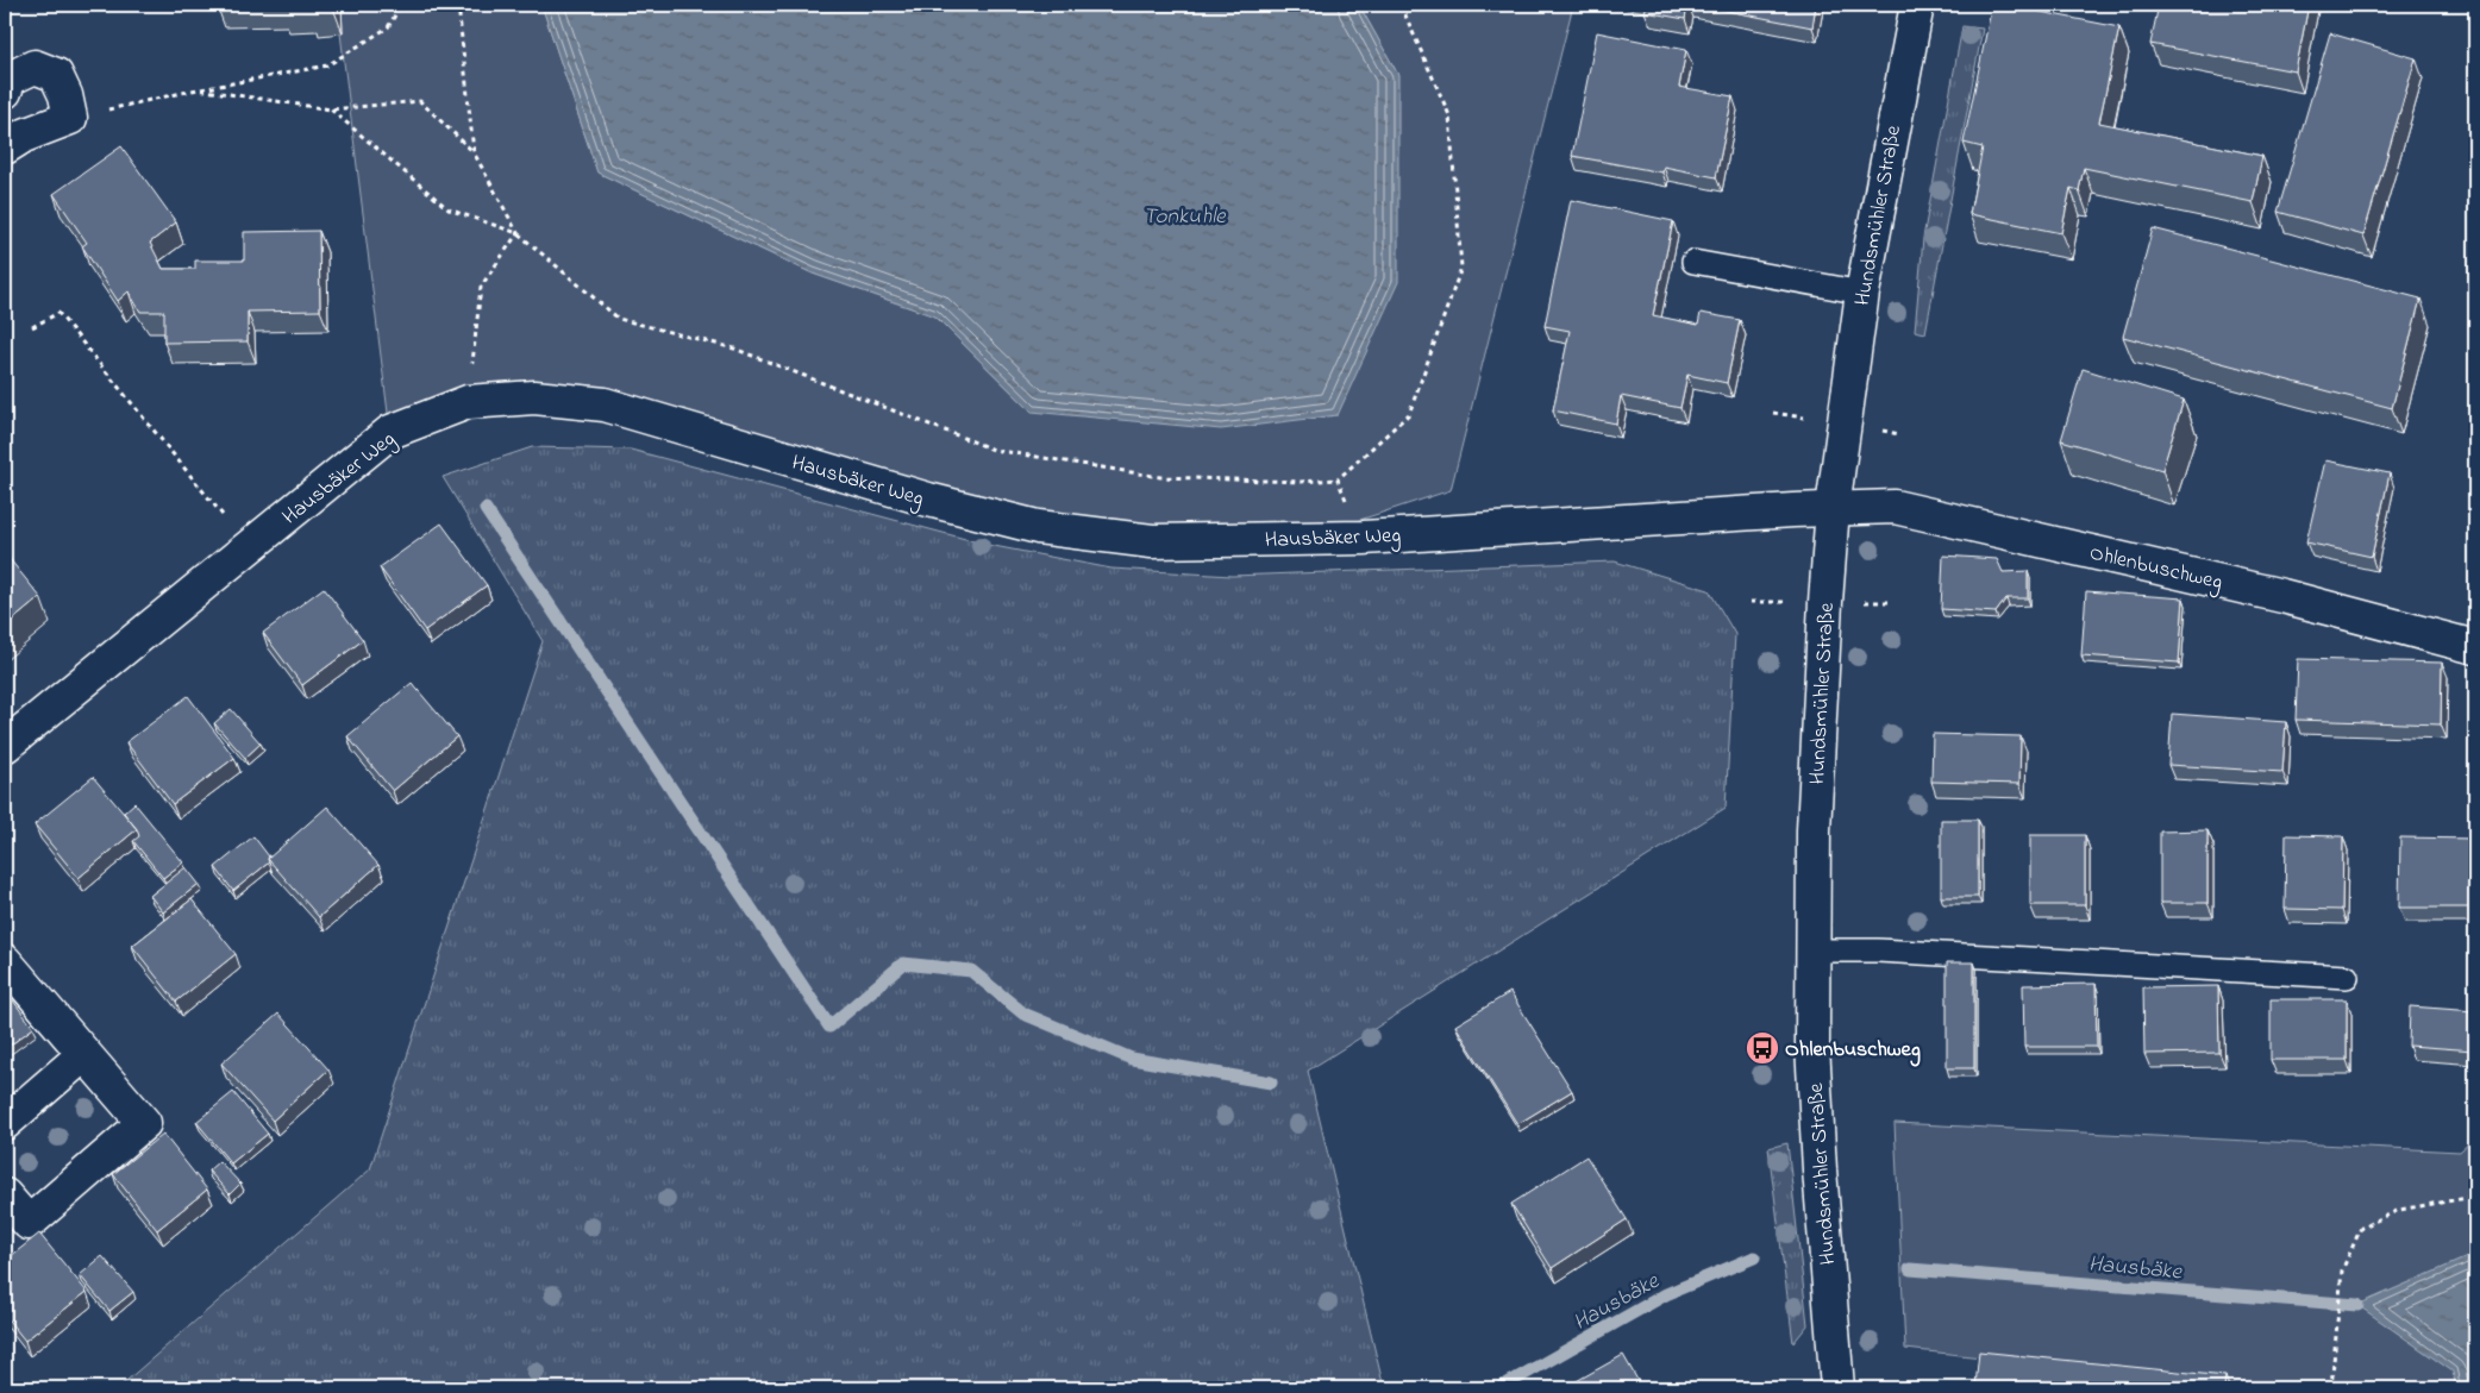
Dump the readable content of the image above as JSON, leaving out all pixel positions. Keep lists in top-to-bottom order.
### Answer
{
  "streets": {
    "street": ["Hundsmühler Straße", "Hausbäker Weg", "Ohlenbuschweg"]
  },
  "crossings": [
    ["Hundsmühler Straße", "Hausbäker Weg"],
    ["Hundsmühler Straße", "Ohlenbuschweg"],
    ["Hausbäker Weg", "Ohlenbuschweg"]
  ],
  "water": ["Tonkuhle", "Hausbäke"],
  "places": {
    "bus stop": ["Ohlenbuschweg"]
  }
}
